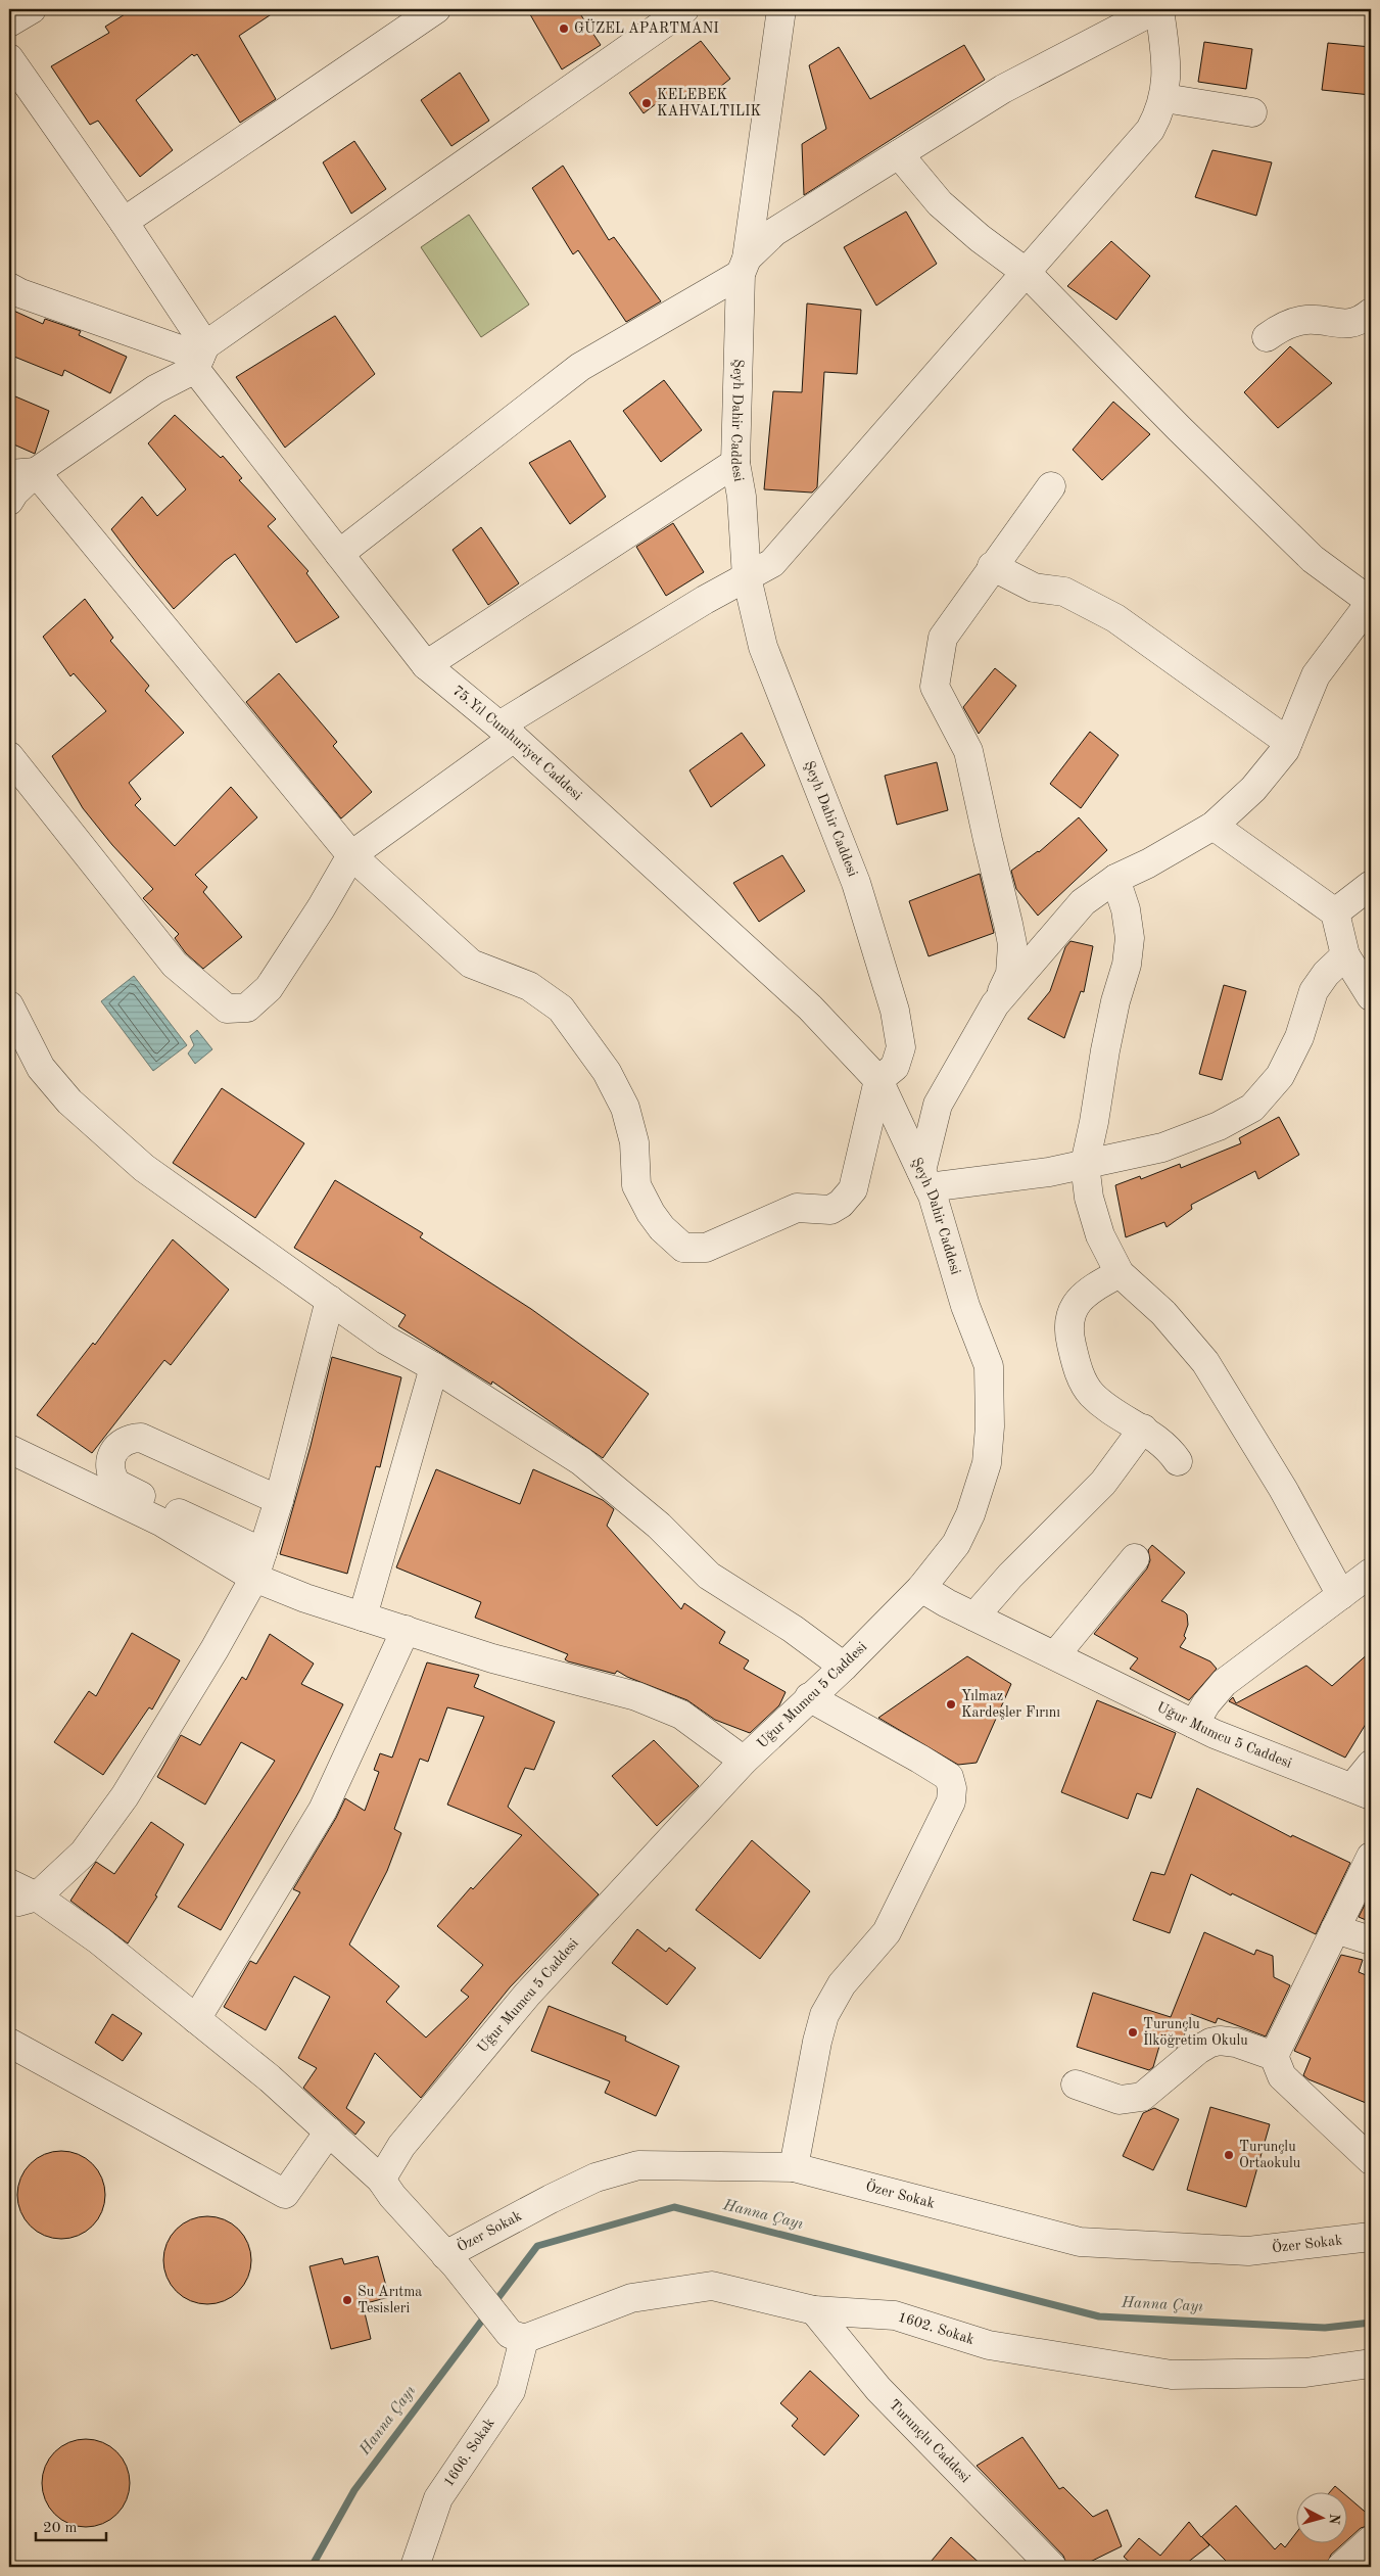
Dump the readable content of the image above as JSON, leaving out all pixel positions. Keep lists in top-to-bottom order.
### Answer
{
  "streets": {
    "street": [
      "Şeyh Dahir Caddesi",
      "75.Yıl Cumhuriyet Caddesi",
      "Uğur Mumcu 5 Caddesi",
      "Özer Sokak",
      "1602. Sokak",
      "Turunçlu Caddesi",
      "1606. Sokak"
    ]
  },
  "crossings": [
    ["Şeyh Dahir Caddesi", "75.Yıl Cumhuriyet Caddesi"],
    ["Şeyh Dahir Caddesi", "Uğur Mumcu 5 Caddesi"],
    ["1602. Sokak", "Turunçlu Caddesi"],
    ["1602. Sokak", "1606. Sokak"]
  ],
  "water": ["Hanna Çayı"],
  "places": [
    "GÜZEL APARTMANI",
    "KELEBEK KAHVALTILIK",
    "Yılmaz Kardeşler Fırını",
    "Turunçlu İlköğretim Okulu",
    "Turunçlu Ortaokulu",
    "Su Arıtma Tesisleri"
  ],
  "scale_bar": "20 m",
  "north": "right"
}
